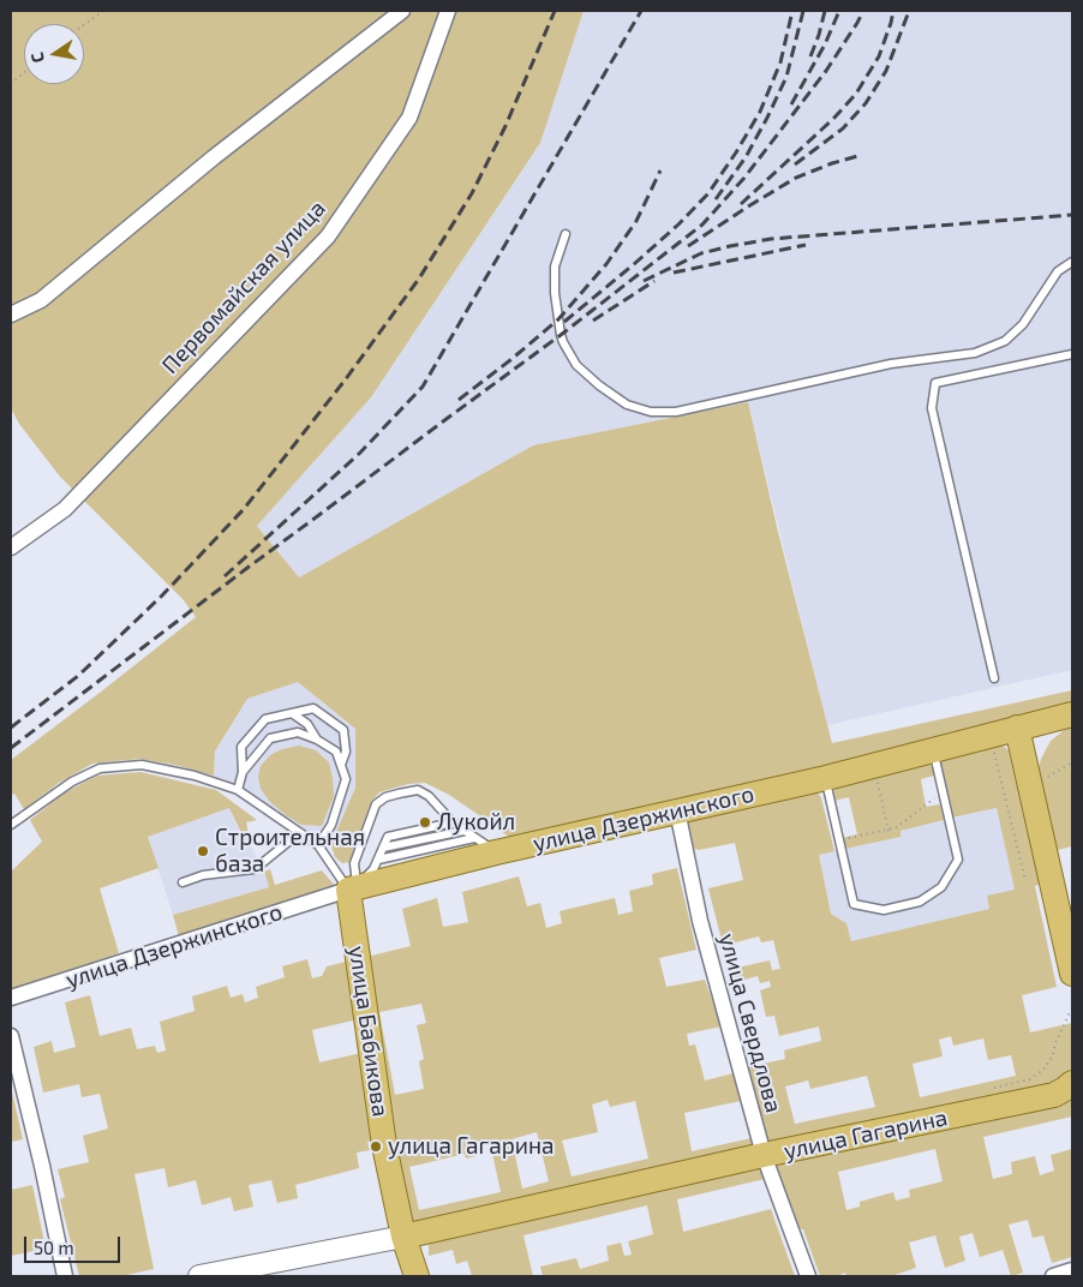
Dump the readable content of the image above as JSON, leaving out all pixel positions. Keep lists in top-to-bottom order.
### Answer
{
  "streets": {
    "main road": ["улица Дзержинского", "улица Бабикова", "улица Гагарина"],
    "street": ["Первомайская улица", "улица Свердлова"]
  },
  "crossings": [
    ["улица Дзержинского", "улица Свердлова"],
    ["улица Дзержинского", "улица Бабикова"],
    ["улица Свердлова", "улица Гагарина"],
    ["улица Бабикова", "улица Гагарина"]
  ],
  "places": ["Лукойл", "Строительная база", "улица Гагарина"],
  "scale_bar": "50 m",
  "north": "left"
}
